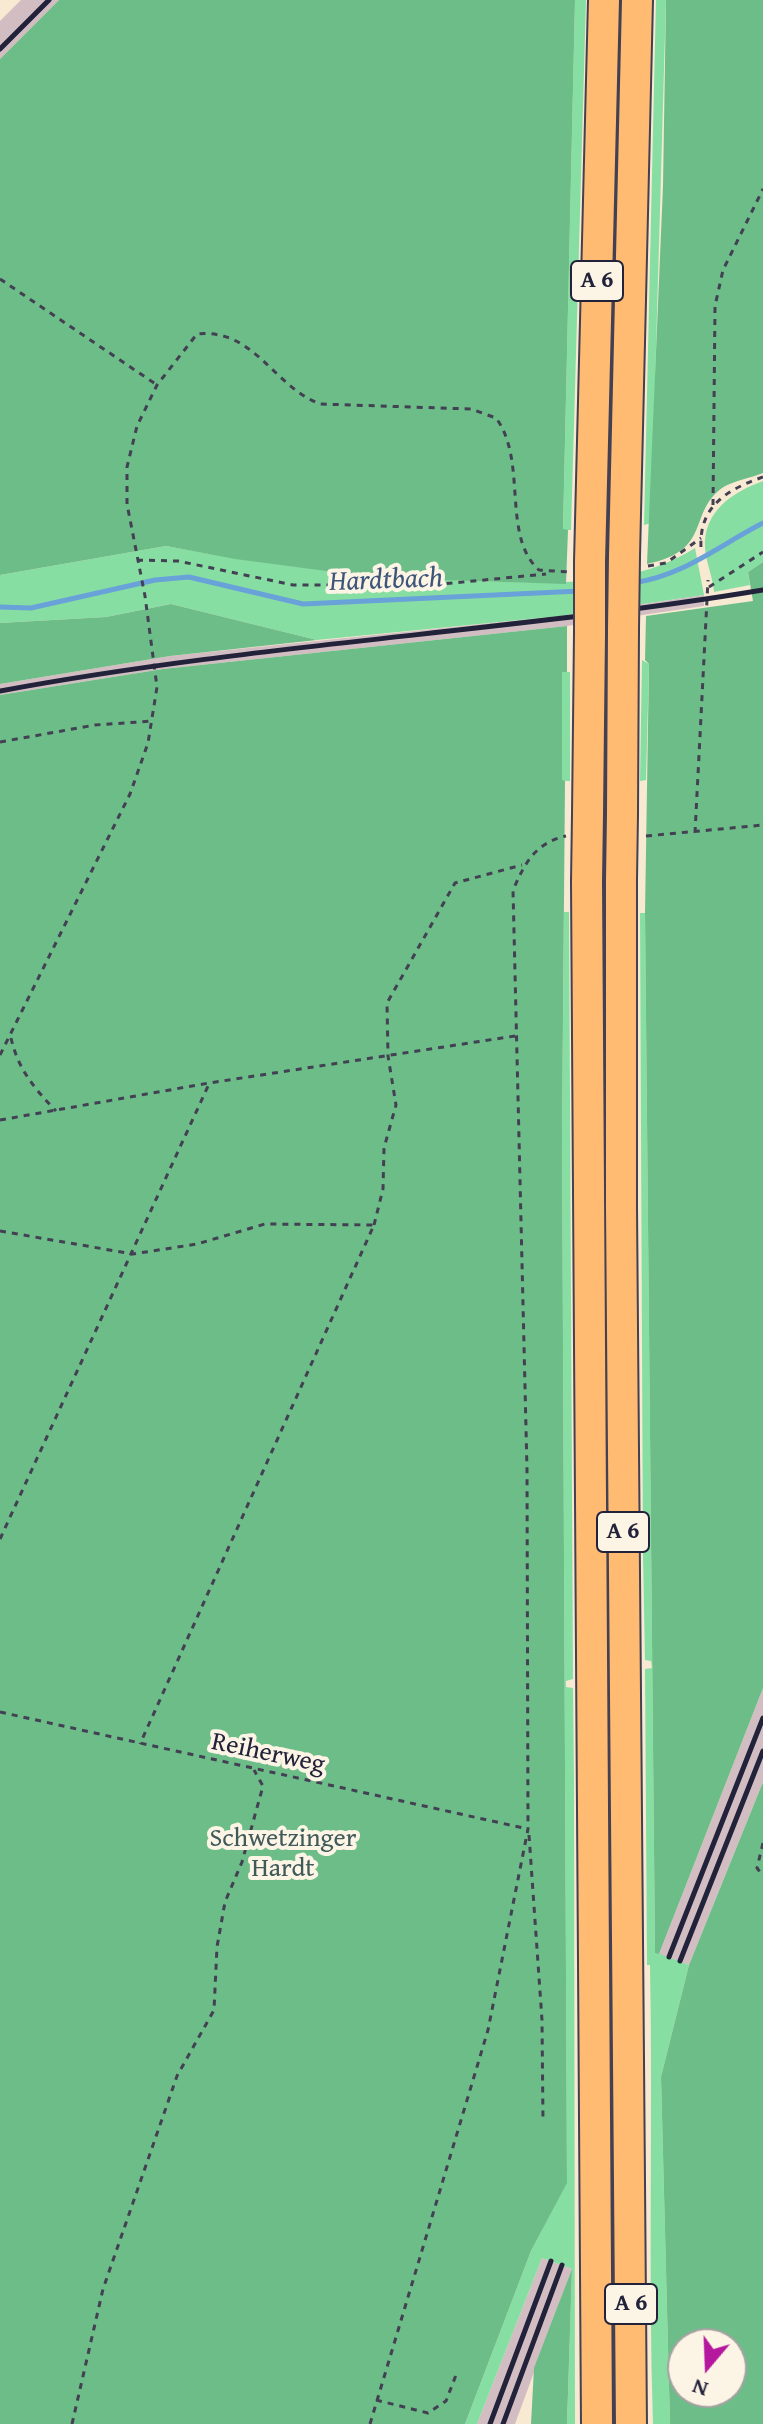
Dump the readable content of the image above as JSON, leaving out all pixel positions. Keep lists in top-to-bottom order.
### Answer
{
  "streets": {
    "highway": ["A 6"],
    "path": ["Reiherweg"]
  },
  "water": ["Hardtbach"],
  "parks": ["Schwetzinger Hardt"],
  "north": "bottom"
}
